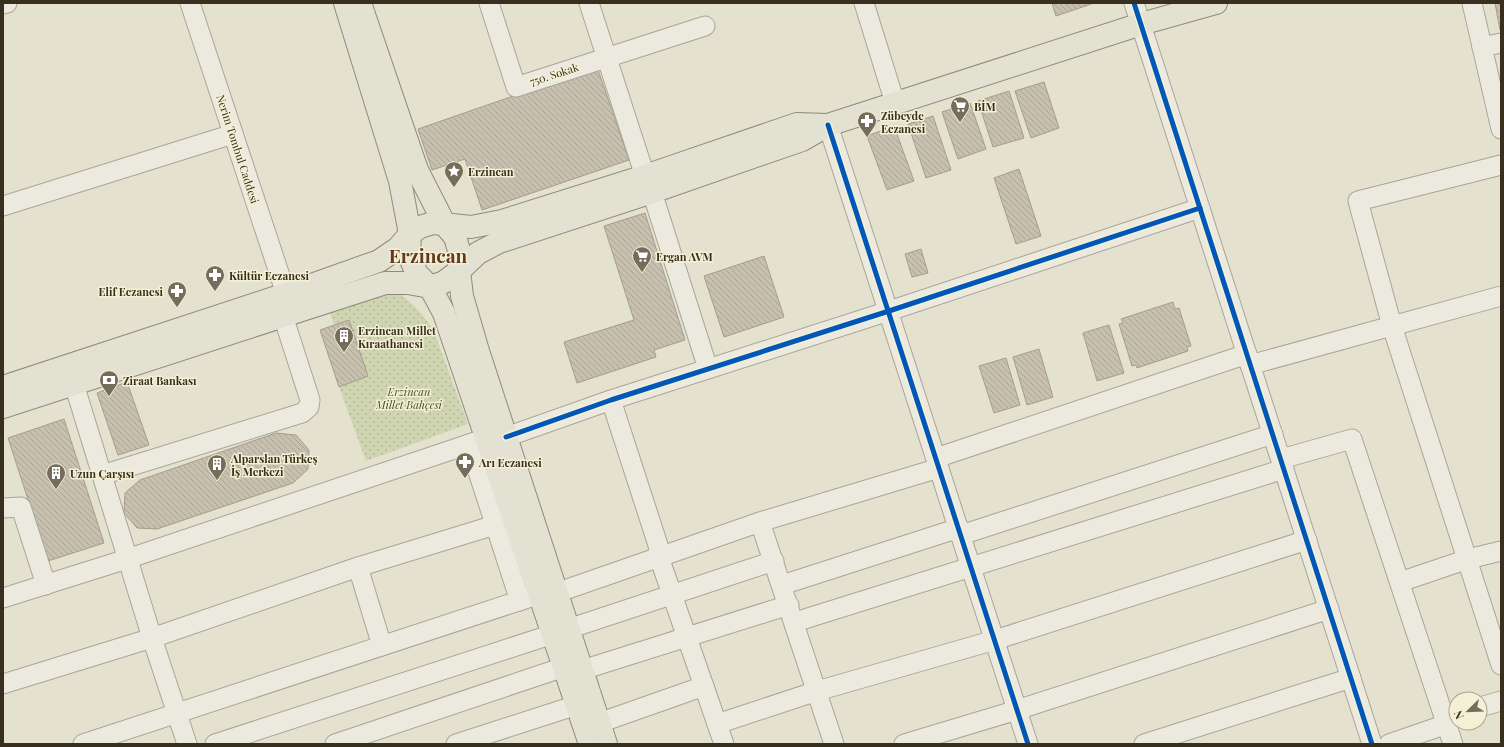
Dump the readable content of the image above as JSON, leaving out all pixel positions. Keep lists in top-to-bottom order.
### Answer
{
  "streets": {
    "street": ["750. Sokak", "Nerim Tombul Caddesi"]
  },
  "districts": ["Erzincan"],
  "parks": ["Erzincan Millet Bahçesi"],
  "places": {
    "supermarket": ["BİM", "Ergan AVM"],
    "pharmacy": [
      "Zübeyde Eczanesi",
      "Kültür Eczanesi",
      "Elif Eczanesi",
      "Arı Eczanesi"
    ],
    "place": ["Erzincan"],
    "building": ["Erzincan Millet Kıraathanesi", "Alparslan Türkeş İş Merkezi", "Uzun Çarşısı"],
    "bank": ["Ziraat Bankası"]
  },
  "north": "bottom left"
}
